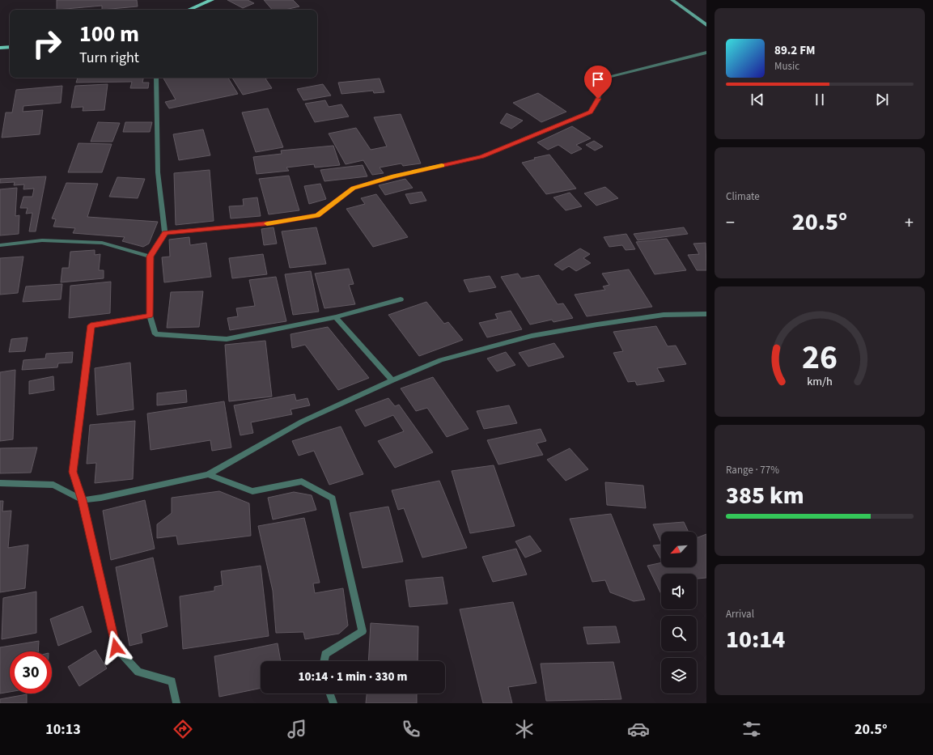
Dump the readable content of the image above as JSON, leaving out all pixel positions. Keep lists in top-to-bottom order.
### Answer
{
  "north": "bottom left",
  "page": {
    "turn": ["100 m", "Turn right"],
    "song": ["89.2 FM", "Music"],
    "tile": [
      "Climate",
      ["Range · 77%", "385 km"],
      ["Arrival", "10:14"]
    ],
    "heat": ["−", "20.5°", "+"],
    "limit": "30",
    "trip": "10:14 · 1 min · 330 m",
    "tabs": ["10:13", "20.5°"],
    "gauge": ["26", "km/h"]
  }
}
